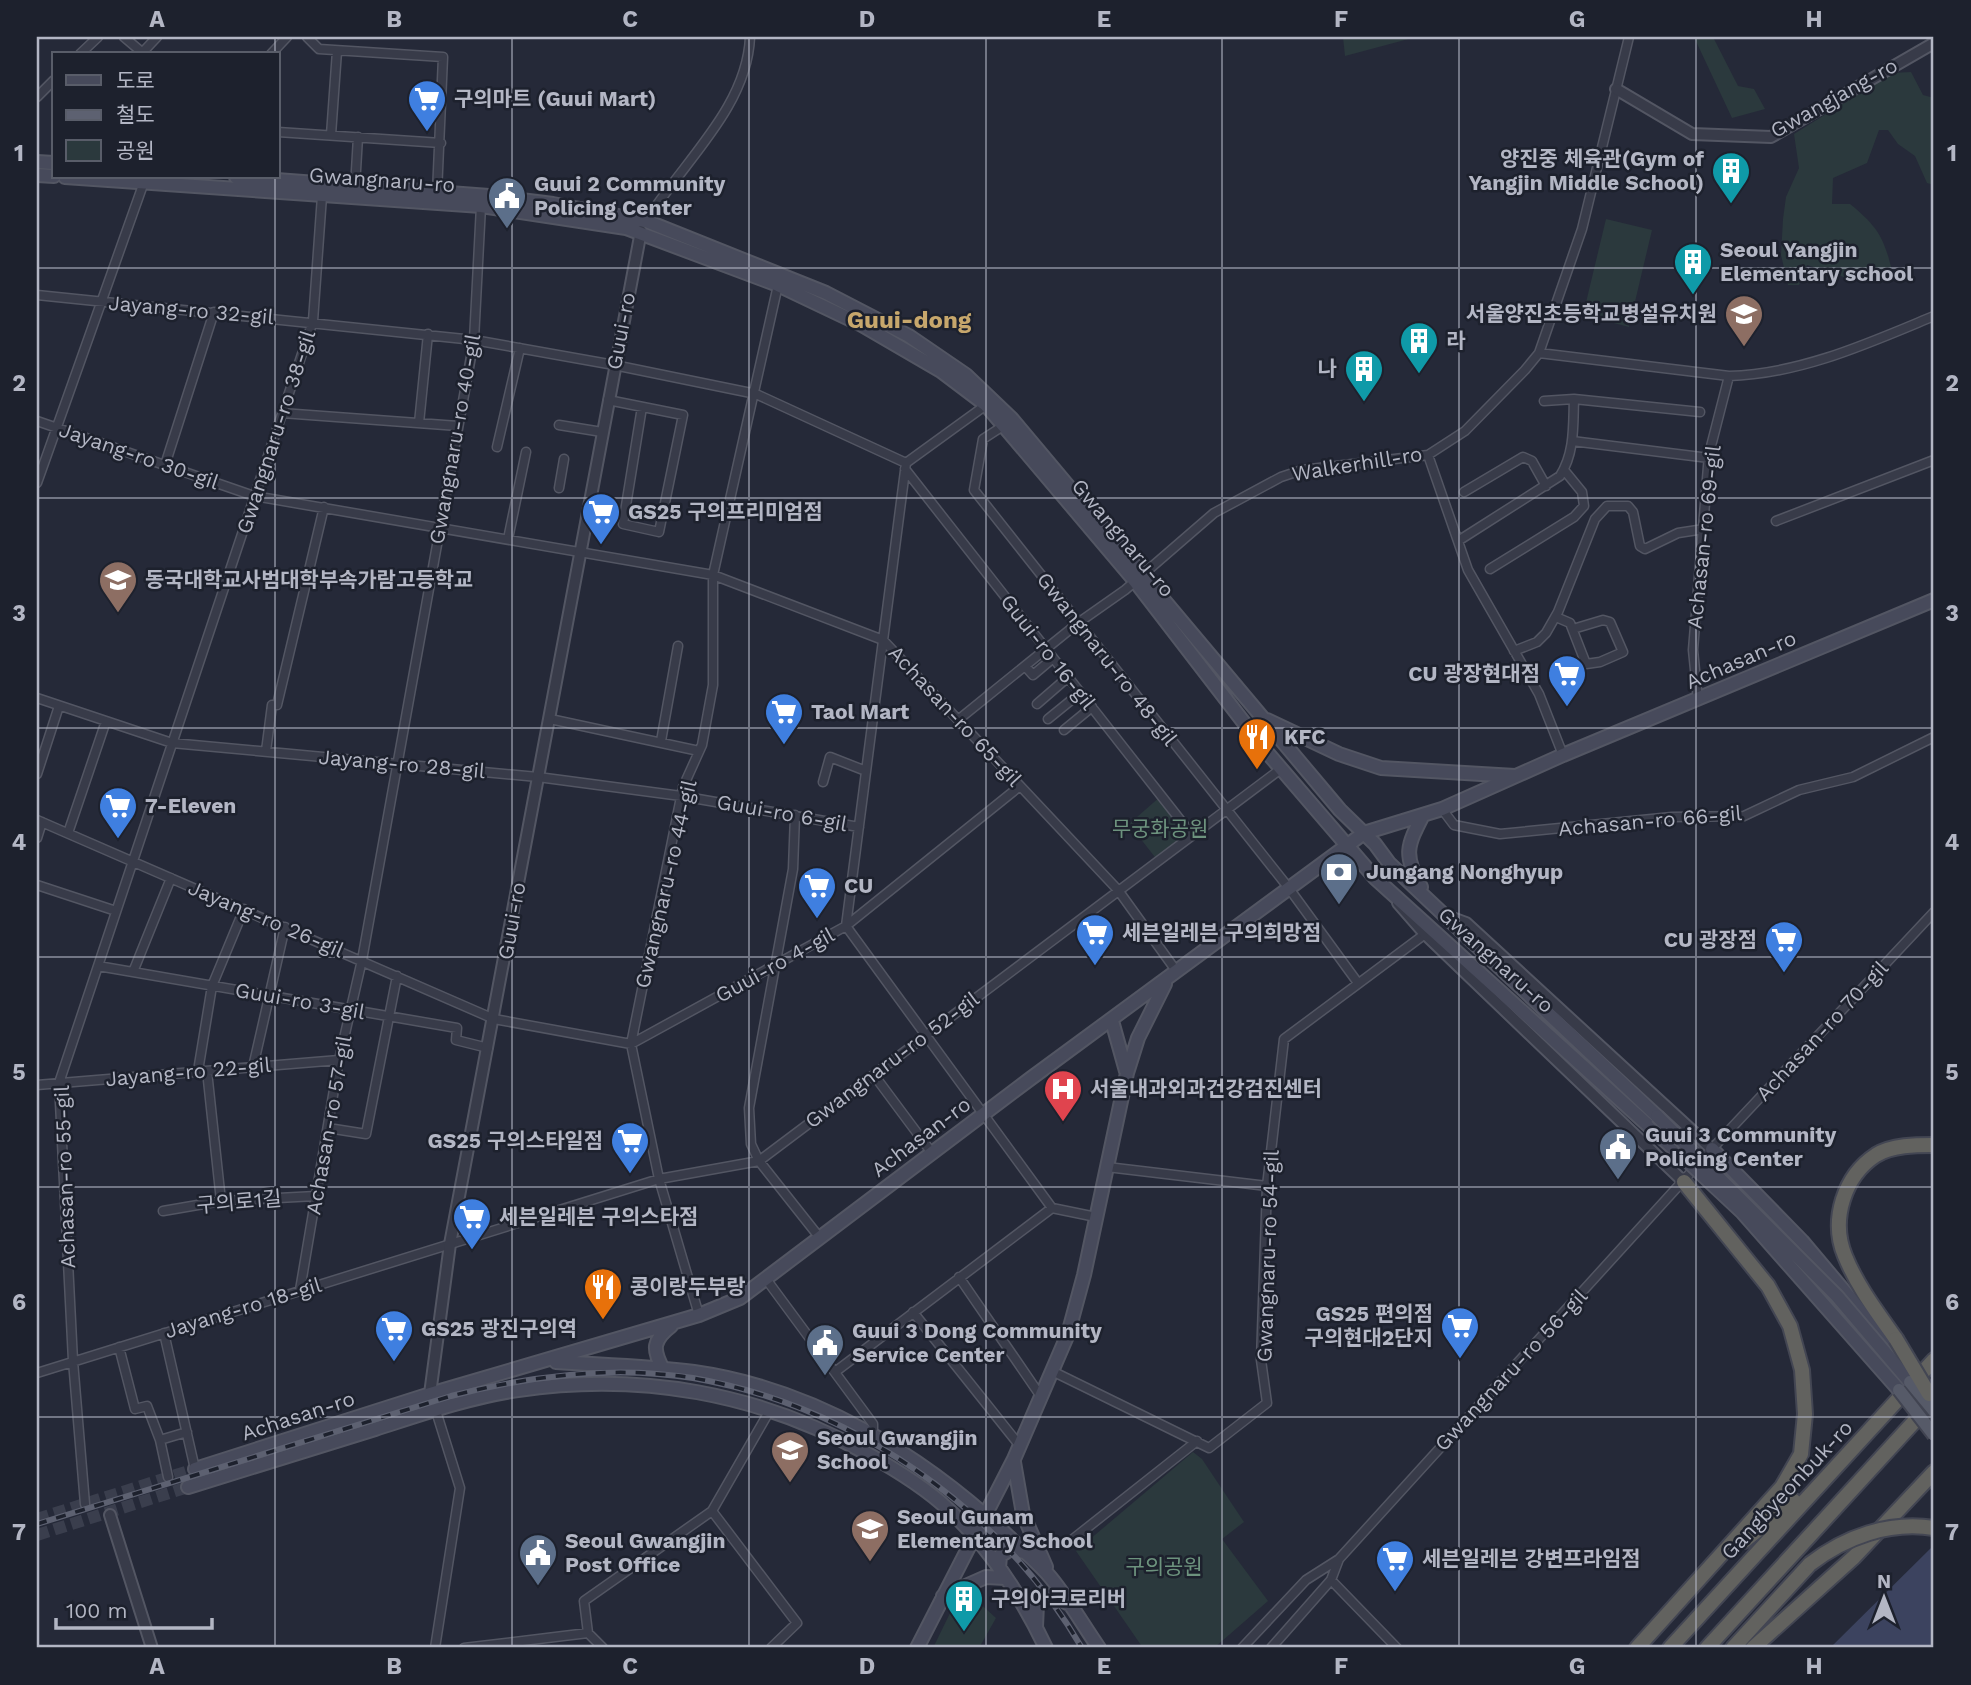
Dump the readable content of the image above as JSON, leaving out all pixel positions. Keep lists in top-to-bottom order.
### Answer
{
  "streets": {
    "highway": ["Gangbyeonbuk-ro"],
    "main road": ["Gwangnaru-ro", "Achasan-ro"],
    "street": [
      "Gwangjang-ro",
      "Jayang-ro 32-gil",
      "Guui-ro",
      "Gwangnaru-ro 38-gil",
      "Gwangnaru-ro 40-gil",
      "Jayang-ro 30-gil",
      "Walkerhill-ro",
      "Achasan-ro 69-gil",
      "Guui-ro 16-gil",
      "Gwangnaru-ro 48-gil",
      "Achasan-ro 65-gil",
      "Jayang-ro 28-gil",
      "Guui-ro 6-gil",
      "Achasan-ro 66-gil",
      "Gwangnaru-ro 44-gil",
      "Jayang-ro 26-gil",
      "Guui-ro 4-gil",
      "Guui-ro 3-gil",
      "Achasan-ro 70-gil",
      "Gwangnaru-ro 52-gil",
      "Jayang-ro 22-gil",
      "Achasan-ro 57-gil",
      "Achasan-ro 55-gil",
      "구의로1길",
      "Gwangnaru-ro 54-gil",
      "Jayang-ro 18-gil",
      "Gwangnaru-ro 56-gil"
    ]
  },
  "crossings": [
    ["Gwangjang-ro", "Walkerhill-ro"],
    ["Gwangnaru-ro", "Guui-ro"],
    ["Gwangnaru-ro", "Gwangnaru-ro 38-gil"],
    ["Gwangnaru-ro", "Gwangnaru-ro 40-gil"],
    ["Gwangnaru-ro", "Walkerhill-ro"],
    ["Gwangnaru-ro", "Gwangnaru-ro 48-gil"],
    ["Gwangnaru-ro", "Achasan-ro"],
    ["Gwangnaru-ro", "Gwangnaru-ro 44-gil"],
    ["Gwangnaru-ro", "Gwangnaru-ro 52-gil"],
    ["Jayang-ro 32-gil", "Guui-ro"],
    ["Jayang-ro 32-gil", "Gwangnaru-ro 38-gil"],
    ["Jayang-ro 32-gil", "Gwangnaru-ro 40-gil"],
    ["Jayang-ro 32-gil", "Guui-ro 16-gil"],
    ["Guui-ro", "Jayang-ro 30-gil"],
    ["Guui-ro", "Guui-ro 16-gil"],
    ["Guui-ro", "Achasan-ro"],
    ["Guui-ro", "Achasan-ro 65-gil"],
    ["Guui-ro", "Jayang-ro 28-gil"],
    ["Guui-ro", "Guui-ro 6-gil"],
    ["Guui-ro", "Jayang-ro 26-gil"],
    ["Guui-ro", "Guui-ro 3-gil"],
    ["Guui-ro", "Gwangnaru-ro 52-gil"],
    ["Guui-ro", "Jayang-ro 18-gil"],
    ["Gwangnaru-ro 38-gil", "Jayang-ro 30-gil"],
    ["Gwangnaru-ro 38-gil", "Jayang-ro 28-gil"],
    ["Gwangnaru-ro 38-gil", "Jayang-ro 26-gil"],
    ["Gwangnaru-ro 38-gil", "Achasan-ro 55-gil"],
    ["Gwangnaru-ro 40-gil", "Jayang-ro 30-gil"],
    ["Gwangnaru-ro 40-gil", "Jayang-ro 28-gil"],
    ["Gwangnaru-ro 40-gil", "Jayang-ro 26-gil"],
    ["Gwangnaru-ro 40-gil", "Achasan-ro 57-gil"],
    ["Jayang-ro 30-gil", "Achasan-ro 65-gil"],
    ["Walkerhill-ro", "Guui-ro 16-gil"],
    ["Walkerhill-ro", "Gwangnaru-ro 48-gil"],
    ["Walkerhill-ro", "Achasan-ro 65-gil"],
    ["Achasan-ro 69-gil", "Achasan-ro"],
    ["Guui-ro 16-gil", "Gwangnaru-ro 44-gil"],
    ["Guui-ro 16-gil", "Gwangnaru-ro 52-gil"],
    ["Gwangnaru-ro 48-gil", "Achasan-ro"],
    ["Gwangnaru-ro 48-gil", "Gwangnaru-ro 52-gil"],
    ["Achasan-ro", "Achasan-ro 65-gil"],
    ["Achasan-ro", "Achasan-ro 66-gil"],
    ["Achasan-ro", "Gwangnaru-ro 44-gil"],
    ["Achasan-ro", "Jayang-ro 18-gil"],
    ["Achasan-ro 65-gil", "Gwangnaru-ro 44-gil"],
    ["Achasan-ro 65-gil", "Guui-ro 4-gil"],
    ["Achasan-ro 65-gil", "Gwangnaru-ro 52-gil"],
    ["Jayang-ro 28-gil", "Guui-ro 6-gil"],
    ["Guui-ro 6-gil", "Gwangnaru-ro 44-gil"],
    ["Gwangnaru-ro 44-gil", "Guui-ro 4-gil"],
    ["Gwangnaru-ro 44-gil", "Gwangnaru-ro 52-gil"],
    ["Jayang-ro 26-gil", "Achasan-ro 57-gil"],
    ["Jayang-ro 26-gil", "Achasan-ro 55-gil"],
    ["Guui-ro 3-gil", "Achasan-ro 57-gil"],
    ["Guui-ro 3-gil", "Achasan-ro 55-gil"],
    ["Achasan-ro 70-gil", "Gwangnaru-ro 56-gil"],
    ["Gwangnaru-ro 52-gil", "Jayang-ro 18-gil"],
    ["Jayang-ro 22-gil", "Achasan-ro 57-gil"],
    ["Jayang-ro 22-gil", "Achasan-ro 55-gil"],
    ["Achasan-ro 57-gil", "구의로1길"],
    ["Achasan-ro 57-gil", "Jayang-ro 18-gil"],
    ["Achasan-ro 55-gil", "Jayang-ro 18-gil"]
  ],
  "districts": ["Guui-dong"],
  "parks": ["무궁화공원", "구의공원"],
  "places": {
    "supermarket": [
      "구의마트 (Guui Mart)",
      "GS25 구의프리미엄점",
      "CU 광장현대점",
      "Taol Mart",
      "7-Eleven",
      "CU",
      "세븐일레븐 구의희망점",
      "CU 광장점",
      "GS25 구의스타일점",
      "세븐일레븐 구의스타점",
      "GS25 편의점 구의현대2단지",
      "GS25 광진구의역",
      "세븐일레븐 강변프라임점"
    ],
    "building": [
      "양진중 체육관(Gym of Yangjin Middle School)",
      "Seoul Yangjin Elementary school",
      "라",
      "나",
      "구의아크로리버"
    ],
    "public building": [
      "Guui 2 Community Policing Center",
      "Guui 3 Community Policing Center",
      "Guui 3 Dong Community Service Center",
      "Seoul Gwangjin Post Office"
    ],
    "school or university": [
      "서울양진초등학교병설유치원",
      "동국대학교사범대학부속가람고등학교",
      "Seoul Gwangjin School",
      "Seoul Gunam Elementary School"
    ],
    "restaurant": ["KFC", "콩이랑두부랑"],
    "bank": ["Jungang Nonghyup"],
    "hospital": ["서울내과외과건강검진센터"]
  },
  "legend": ["도로", "철도", "공원"],
  "scale_bar": "100 m",
  "north": "top",
  "grid": {
    "columns": [
      "A",
      "B",
      "C",
      "D",
      "E",
      "F",
      "G",
      "H"
    ],
    "rows": [
      "1",
      "2",
      "3",
      "4",
      "5",
      "6",
      "7"
    ]
  }
}
